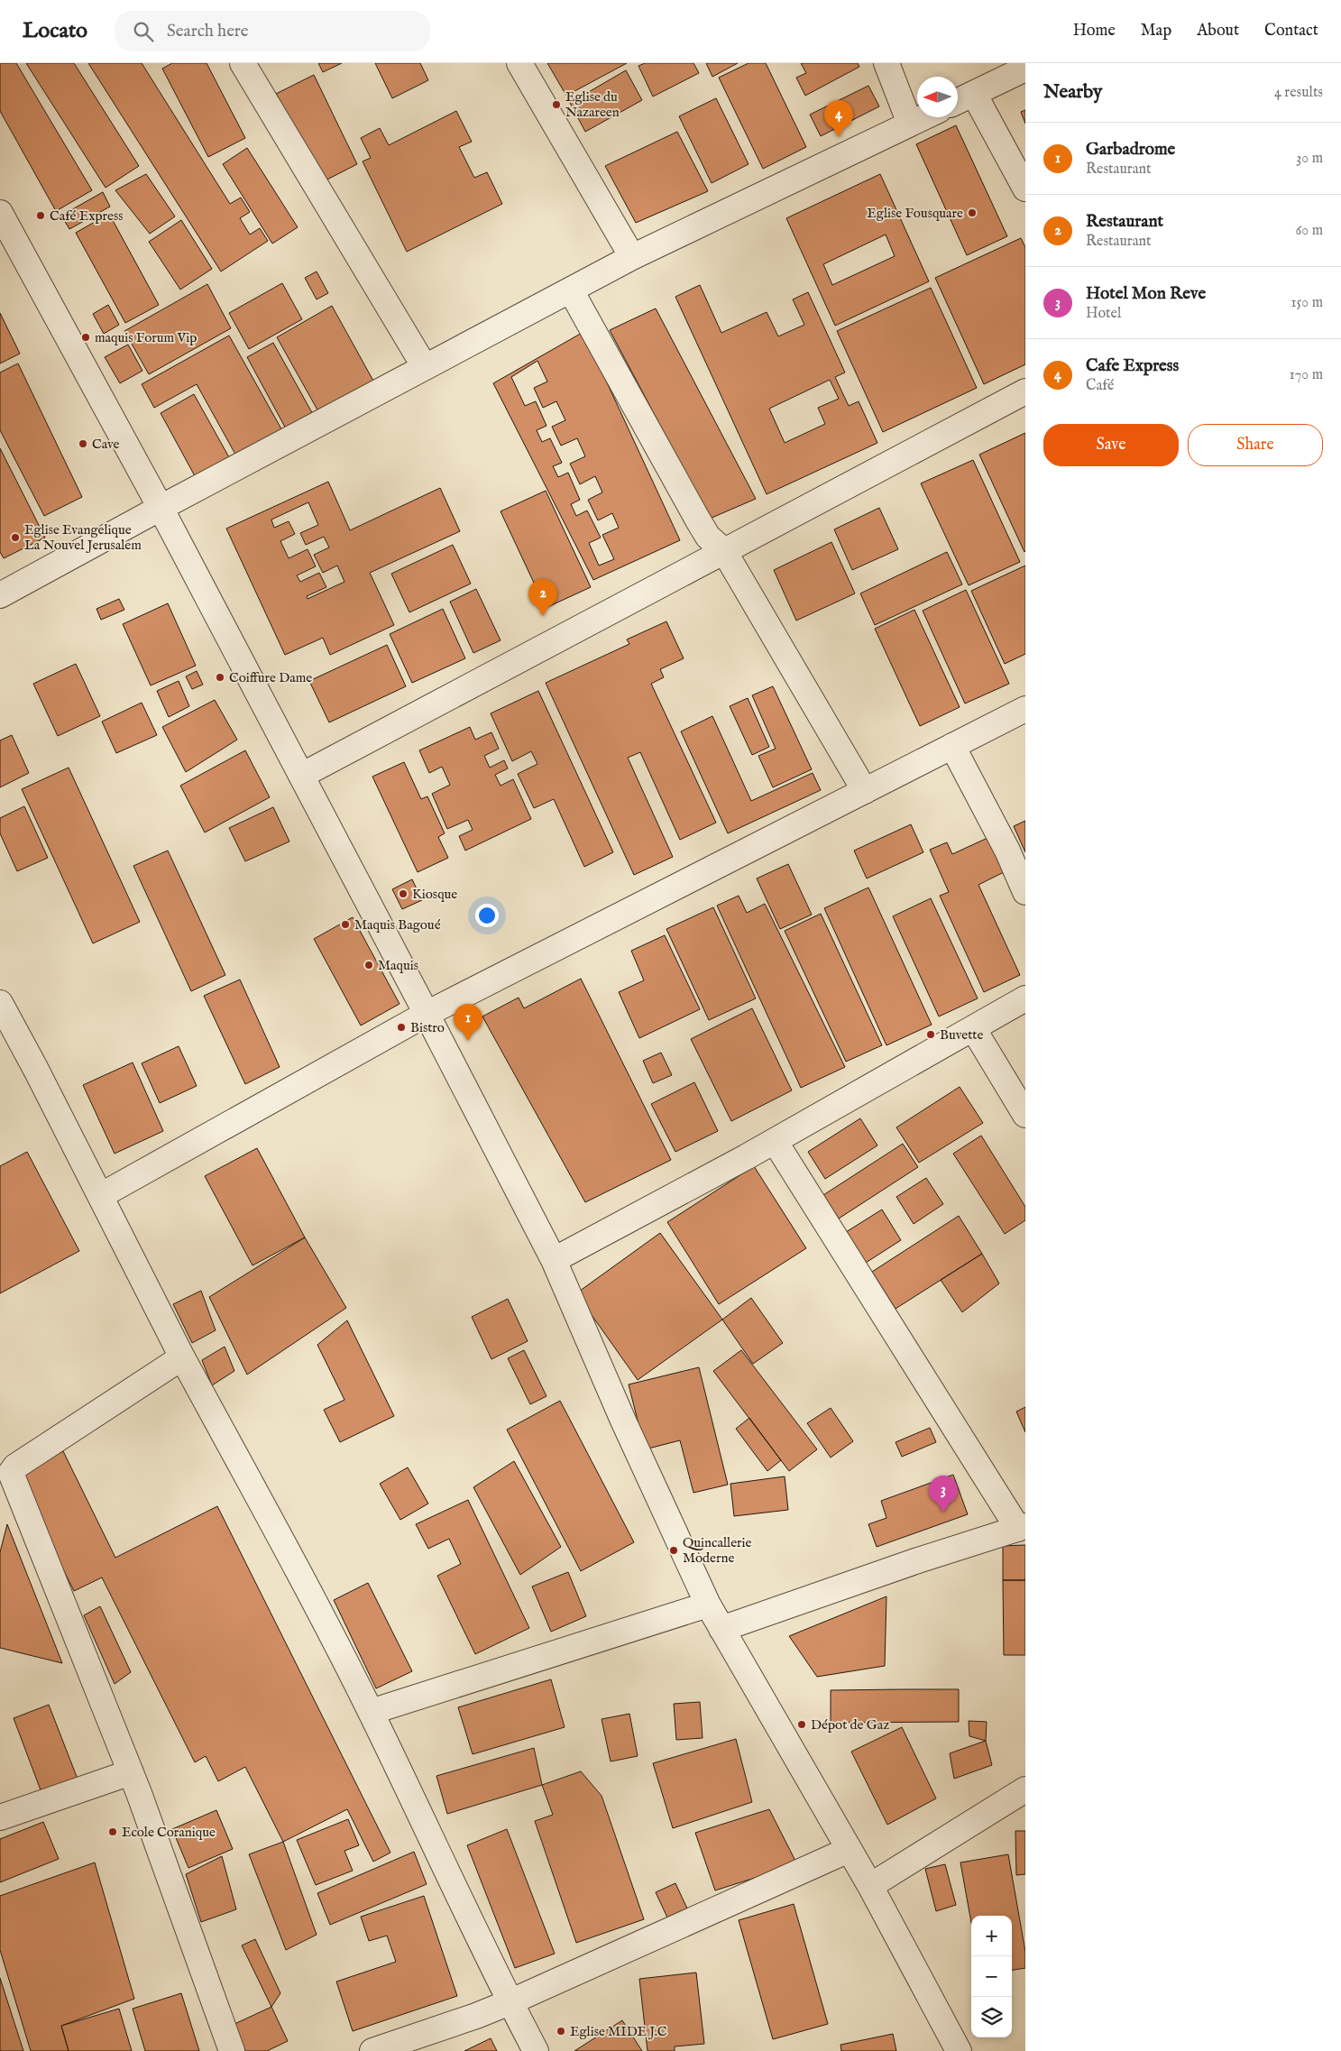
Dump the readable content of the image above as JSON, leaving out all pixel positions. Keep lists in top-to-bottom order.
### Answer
{
  "places": [
    "Eglise du Nazareen",
    "Eglise Fousquare",
    "Café Express",
    "maquis Forum Vip",
    "Cave",
    "Eglise Evangelique La Nouvel Jerusalem",
    "Coiffure Dame",
    "Kiosque",
    "Maquis Bagoué",
    "Maquis",
    "Bistro",
    "Buvette",
    "Quincallerie Moderne",
    "Dépot de Gaz",
    "Ecole Coranique",
    "Eglise MIDE J.C"
  ],
  "north": "left",
  "page": {
    "header": "Locato",
    "search": "Search here",
    "nav": [
      "Home",
      "Map",
      "About",
      "Contact"
    ],
    "heading": ["Nearby", "4 results"],
    "pins": [
      "4",
      "2",
      "1",
      "3"
    ],
    "list": [
      {
        "mark": "1",
        "name": "Garbadrome",
        "note": "Restaurant",
        "value": "30 m"
      },
      {
        "mark": "2",
        "name": "Restaurant",
        "note": "Restaurant",
        "value": "60 m"
      },
      {
        "mark": "3",
        "name": "Hotel Mon Reve",
        "note": "Hotel",
        "value": "150 m"
      },
      {
        "mark": "4",
        "name": "Cafe Express",
        "note": "Café",
        "value": "170 m"
      }
    ],
    "buttons": ["Save", "Share"],
    "map_buttons": ["+", "−"]
  }
}
